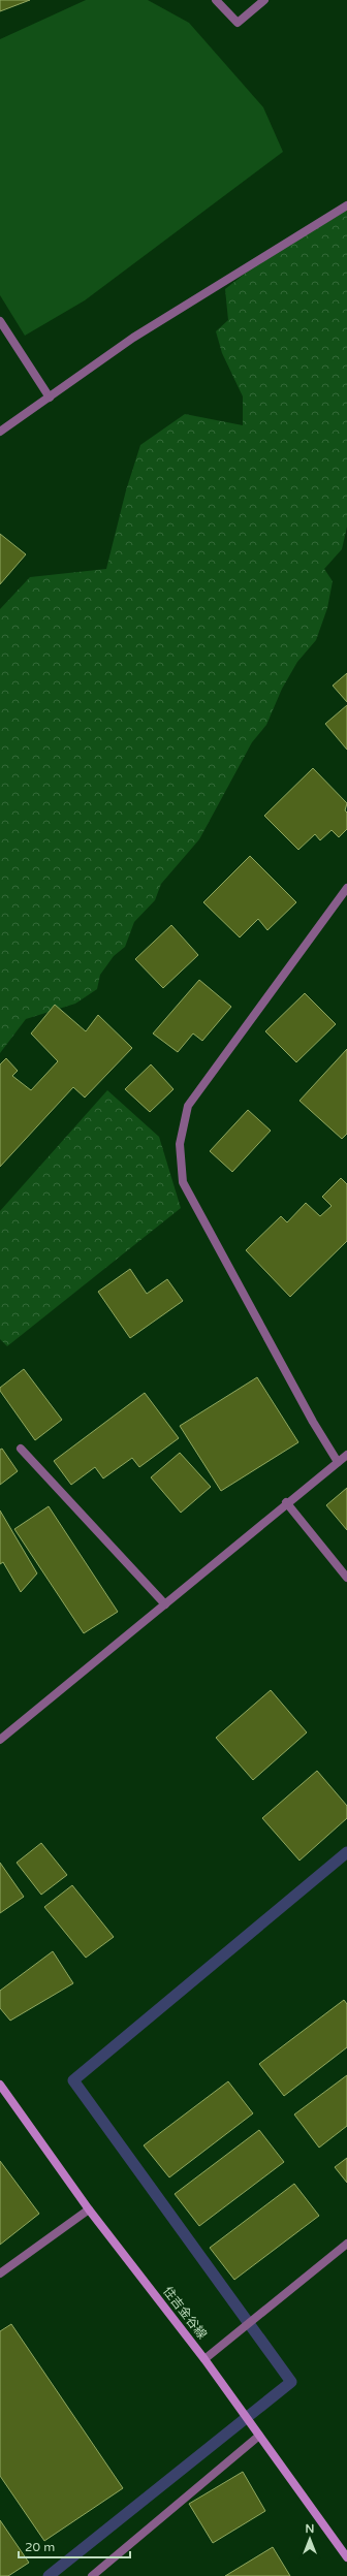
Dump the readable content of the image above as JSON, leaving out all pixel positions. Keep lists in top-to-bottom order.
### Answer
{
  "streets": {
    "main road": ["住吉金谷線"]
  },
  "scale_bar": "20 m",
  "north": "top"
}
